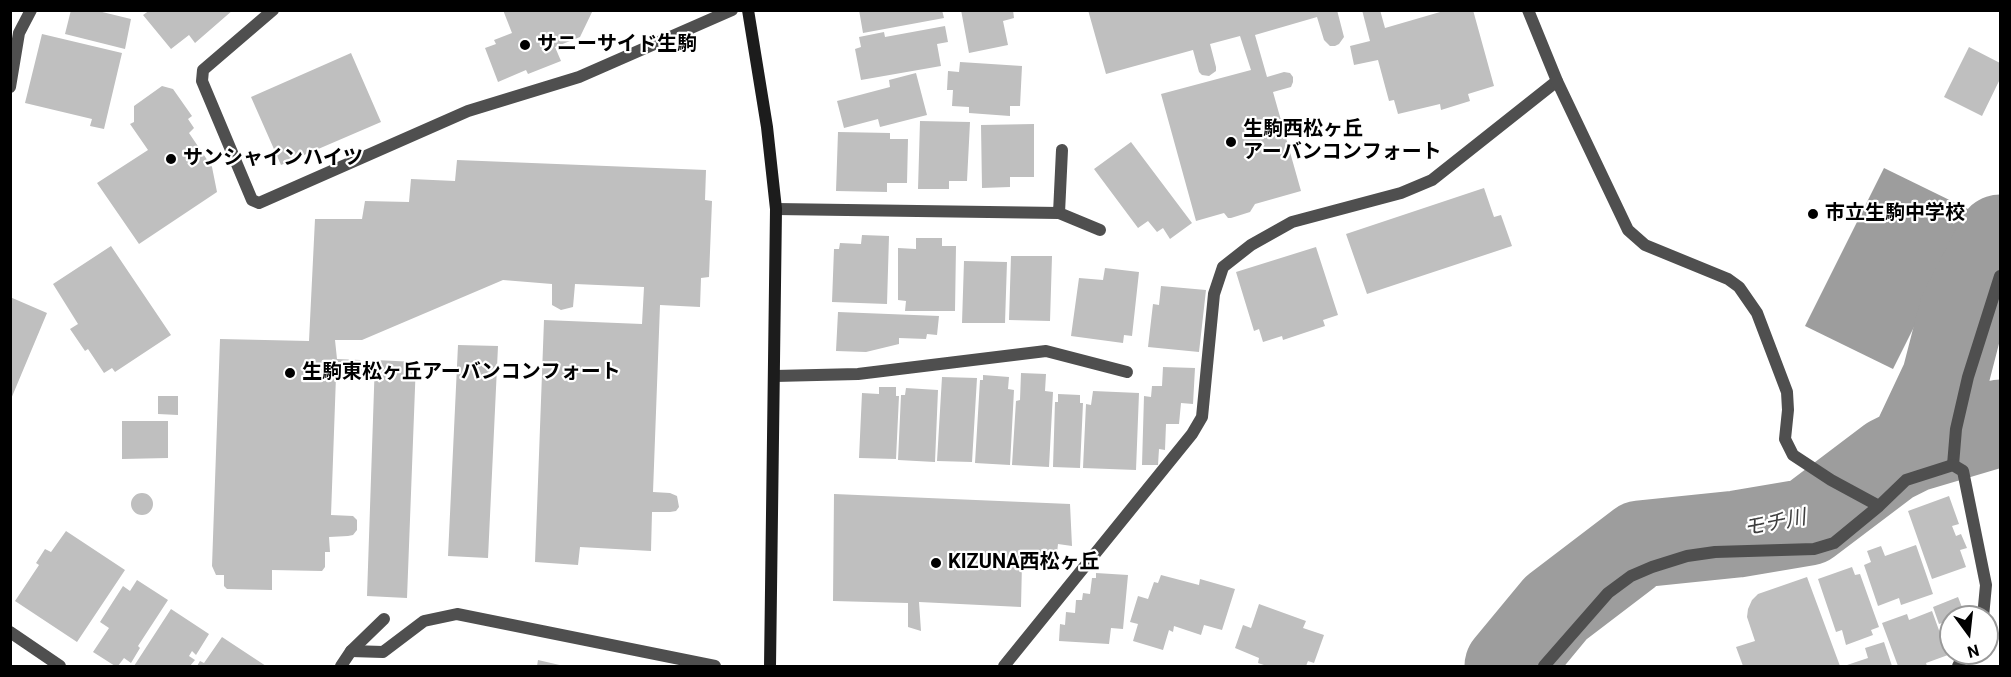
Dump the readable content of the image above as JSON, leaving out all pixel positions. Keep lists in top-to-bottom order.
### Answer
{
  "water": ["モチ川"],
  "places": [
    "サニーサイド生駒",
    "生駒西松ヶ丘 アーバンコンフォート",
    "サンシャインハイツ",
    "市立生駒中学校",
    "生駒東松ヶ丘アーバンコンフォート",
    "KIZUNA西松ヶ丘"
  ],
  "north": "bottom"
}
